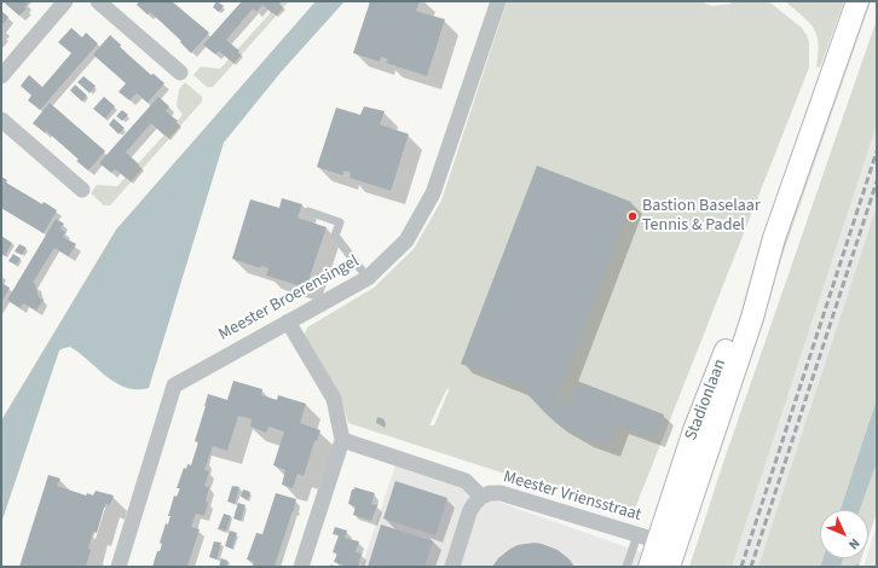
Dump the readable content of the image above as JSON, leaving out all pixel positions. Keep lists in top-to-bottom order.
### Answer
{
  "streets": {
    "main road": ["Stadionlaan"],
    "street": ["Meester Broerensingel", "Meester Vriensstraat"]
  },
  "crossings": [
    ["Stadionlaan", "Meester Vriensstraat"]
  ],
  "places": ["Bastion Baselaar Tennis & Padel"],
  "north": "bottom right"
}
